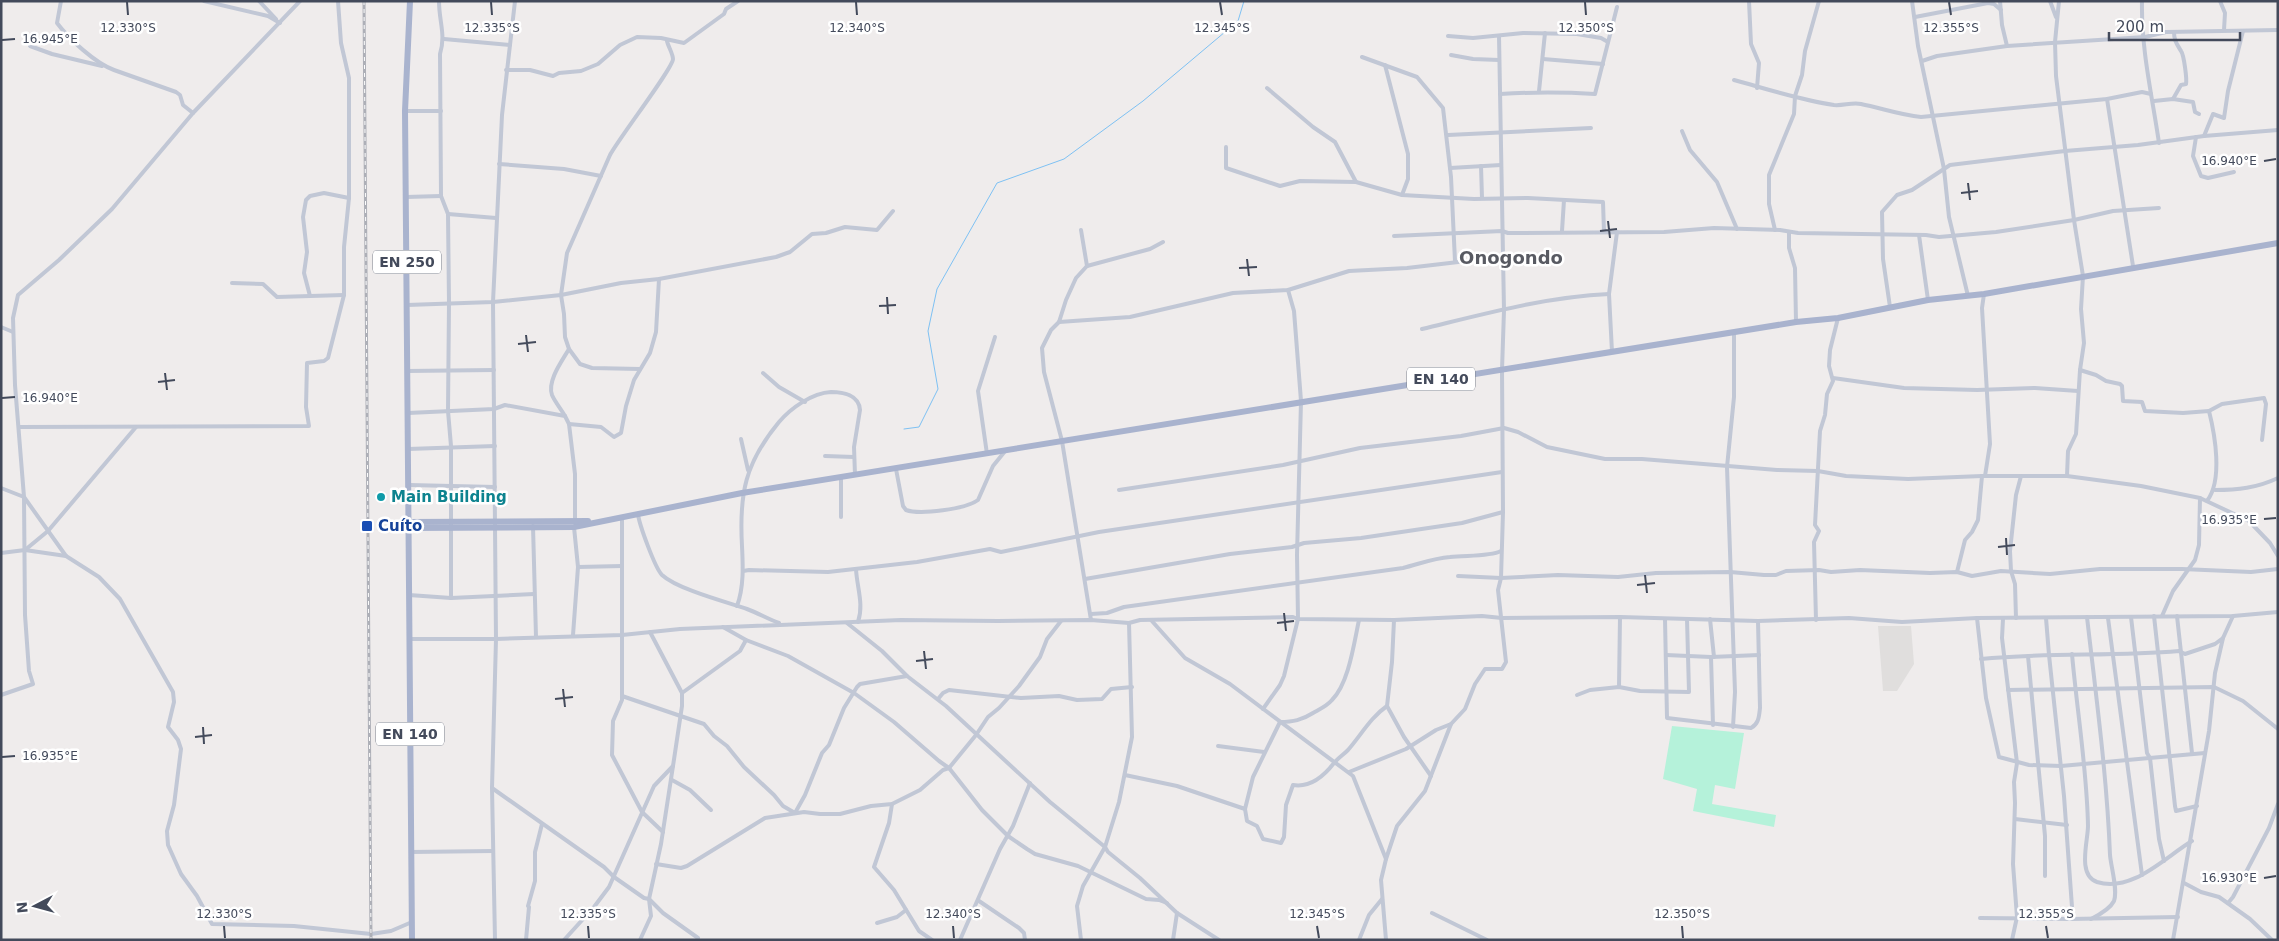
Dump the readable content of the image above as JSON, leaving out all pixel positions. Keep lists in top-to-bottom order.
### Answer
{
  "streets": {
    "main road": ["EN 250", "EN 140"]
  },
  "crossings": [
    ["EN 250", "EN 140"]
  ],
  "districts": ["Onogondo"],
  "places": {
    "other": ["Main Building"],
    "transit": ["Cuíto"]
  },
  "scale_bar": "200 m",
  "north": "left",
  "coordinates": [
    "12.330°S",
    "12.335°S",
    "12.340°S",
    "12.345°S",
    "12.350°S",
    "12.355°S",
    "16.945°E",
    "16.940°E",
    "16.935°E",
    "16.930°E"
  ]
}
